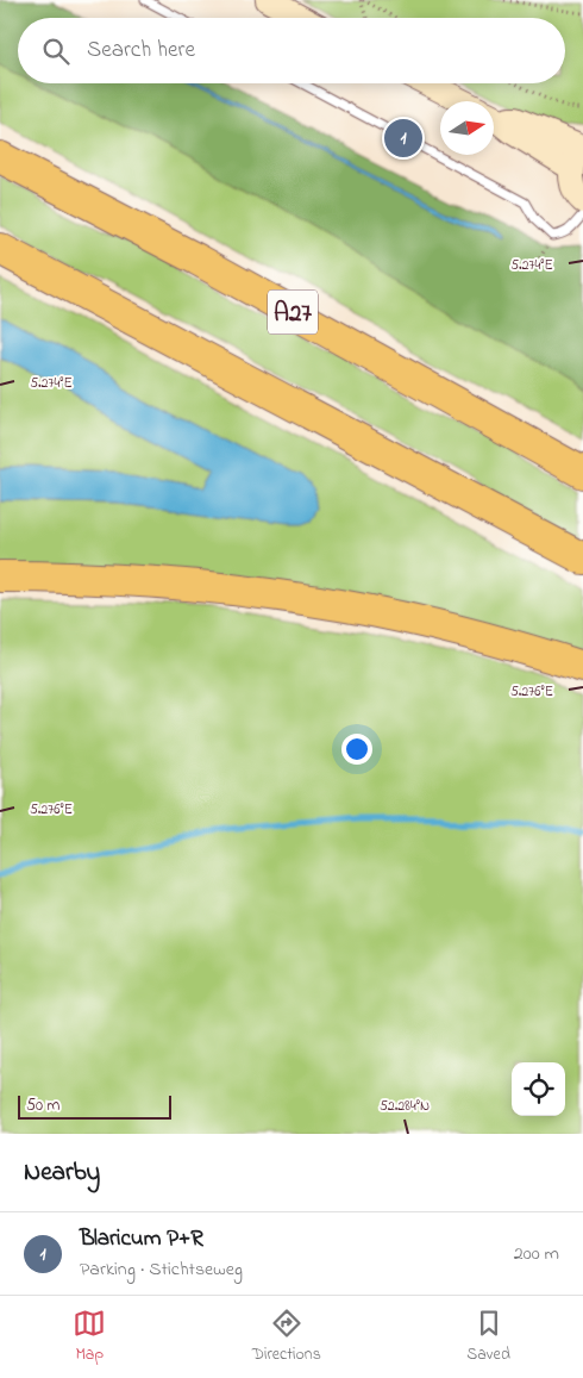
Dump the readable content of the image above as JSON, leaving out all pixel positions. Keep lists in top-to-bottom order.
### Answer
{
  "streets": {
    "highway": ["A27"]
  },
  "scale_bar": "50 m",
  "north": "right",
  "page": {
    "search": "Search here",
    "pins": "1",
    "scale": "50 m",
    "heading": "Nearby",
    "list": [
      {
        "mark": "1",
        "name": "Blaricum P+R",
        "note": "Parking · Stichtseweg",
        "value": "200 m"
      }
    ],
    "nav": ["Map", "Directions", "Saved"]
  },
  "coordinates": ["5.274°E", "5.276°E", "52.284°N"]
}
